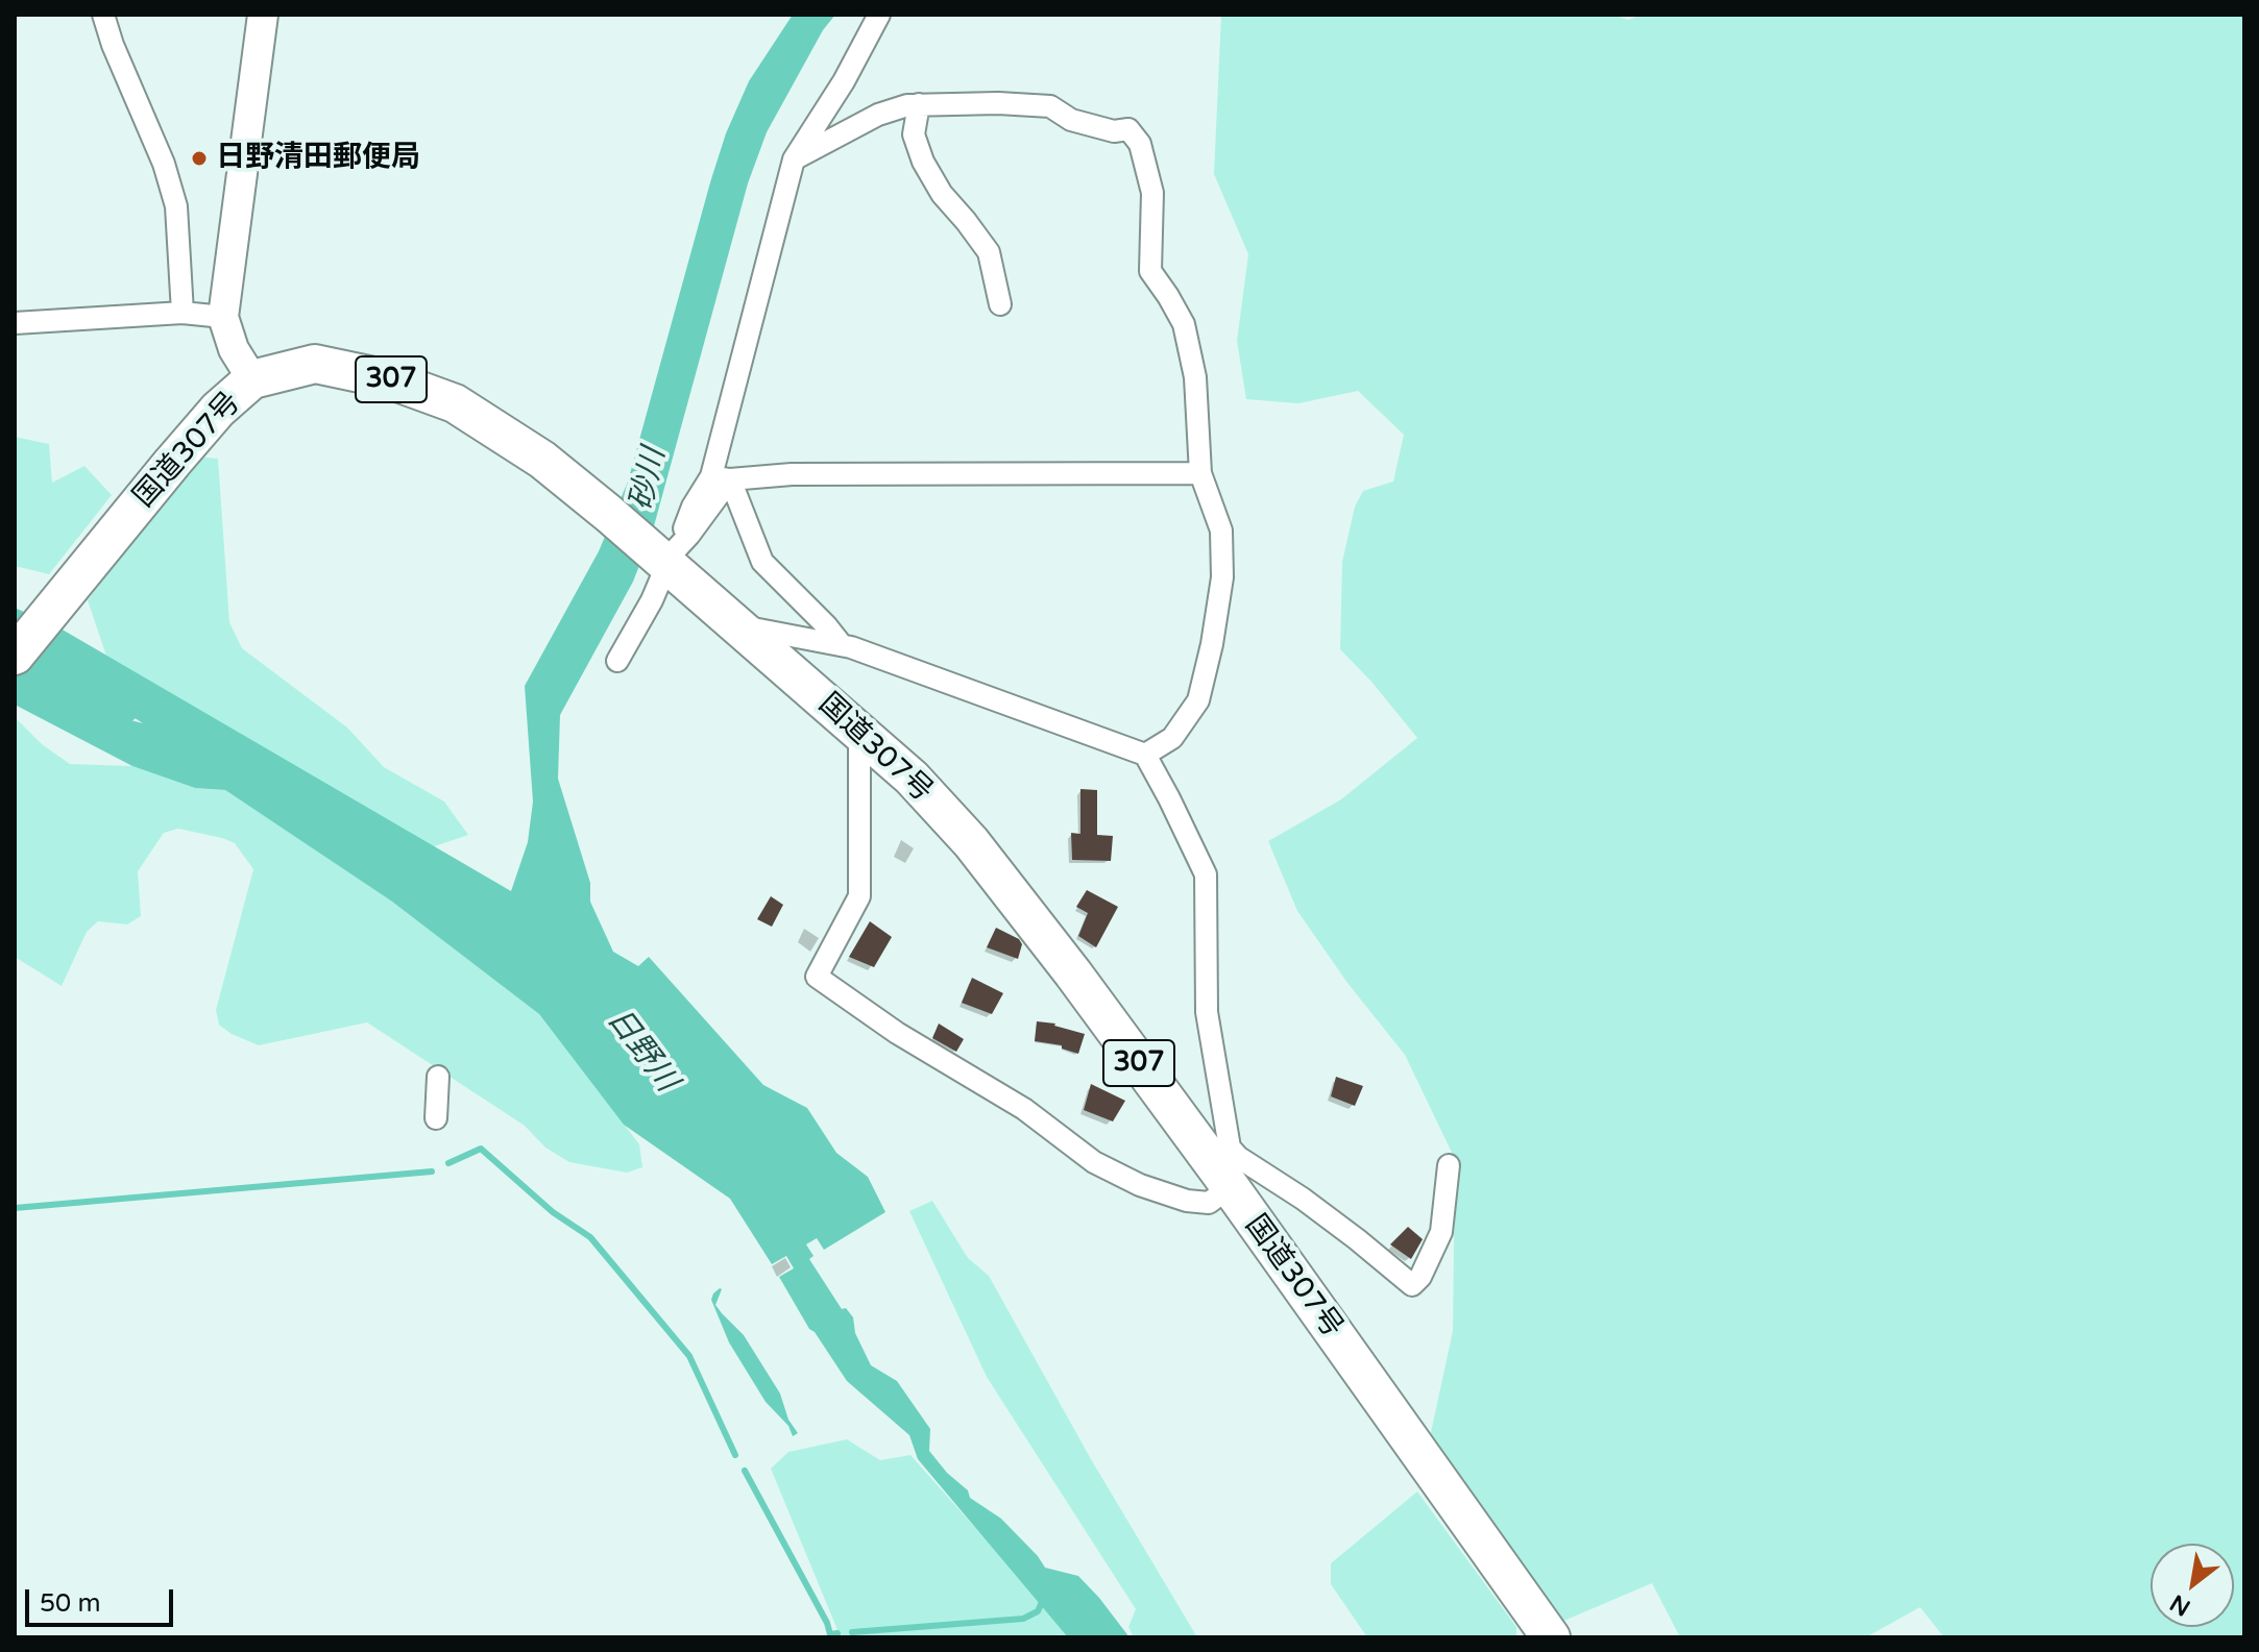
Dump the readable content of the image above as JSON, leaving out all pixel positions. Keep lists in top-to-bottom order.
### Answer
{
  "streets": {
    "highway": ["307", "国道307号"]
  },
  "water": ["砂川", "日野川"],
  "places": ["日野清田郵便局"],
  "scale_bar": "50 m",
  "north": "bottom left"
}
